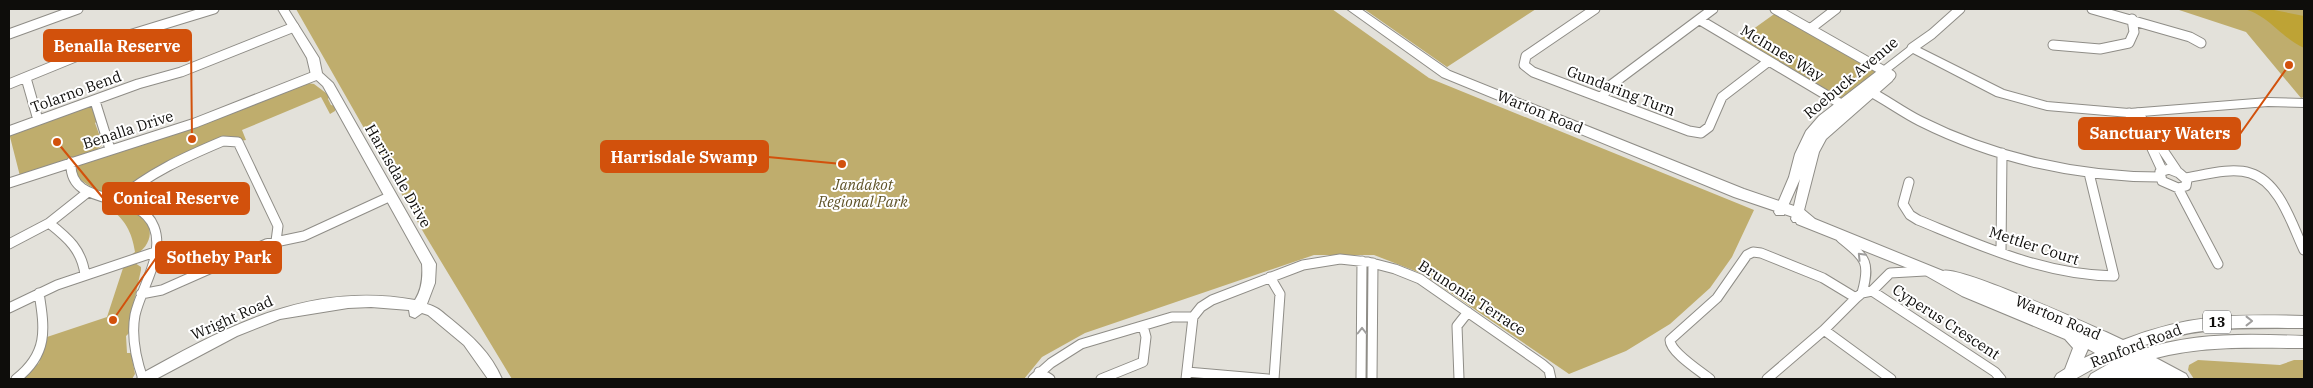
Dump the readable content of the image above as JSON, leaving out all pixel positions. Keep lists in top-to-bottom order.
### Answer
{
  "streets": {
    "main road": ["Warton Road", "13", "Ranford Road"],
    "street": [
      "McInnes Way",
      "Roebuck Avenue",
      "Gundaring Turn",
      "Tolarno Bend",
      "Benalla Drive",
      "Harrisdale Drive",
      "Mettler Court",
      "Brunonia Terrace",
      "Wright Road",
      "Cyperus Crescent"
    ]
  },
  "crossings": [
    ["McInnes Way", "Roebuck Avenue"],
    ["McInnes Way", "Gundaring Turn"],
    ["Roebuck Avenue", "Warton Road"],
    ["Warton Road", "Ranford Road"],
    ["Benalla Drive", "Harrisdale Drive"],
    ["Harrisdale Drive", "Wright Road"]
  ],
  "parks": ["Jandakot Regional Park"],
  "places": [
    "Sanctuary Waters",
    "Benalla Reserve",
    "Conical Reserve",
    "Harrisdale Swamp",
    "Sotheby Park"
  ]
}
